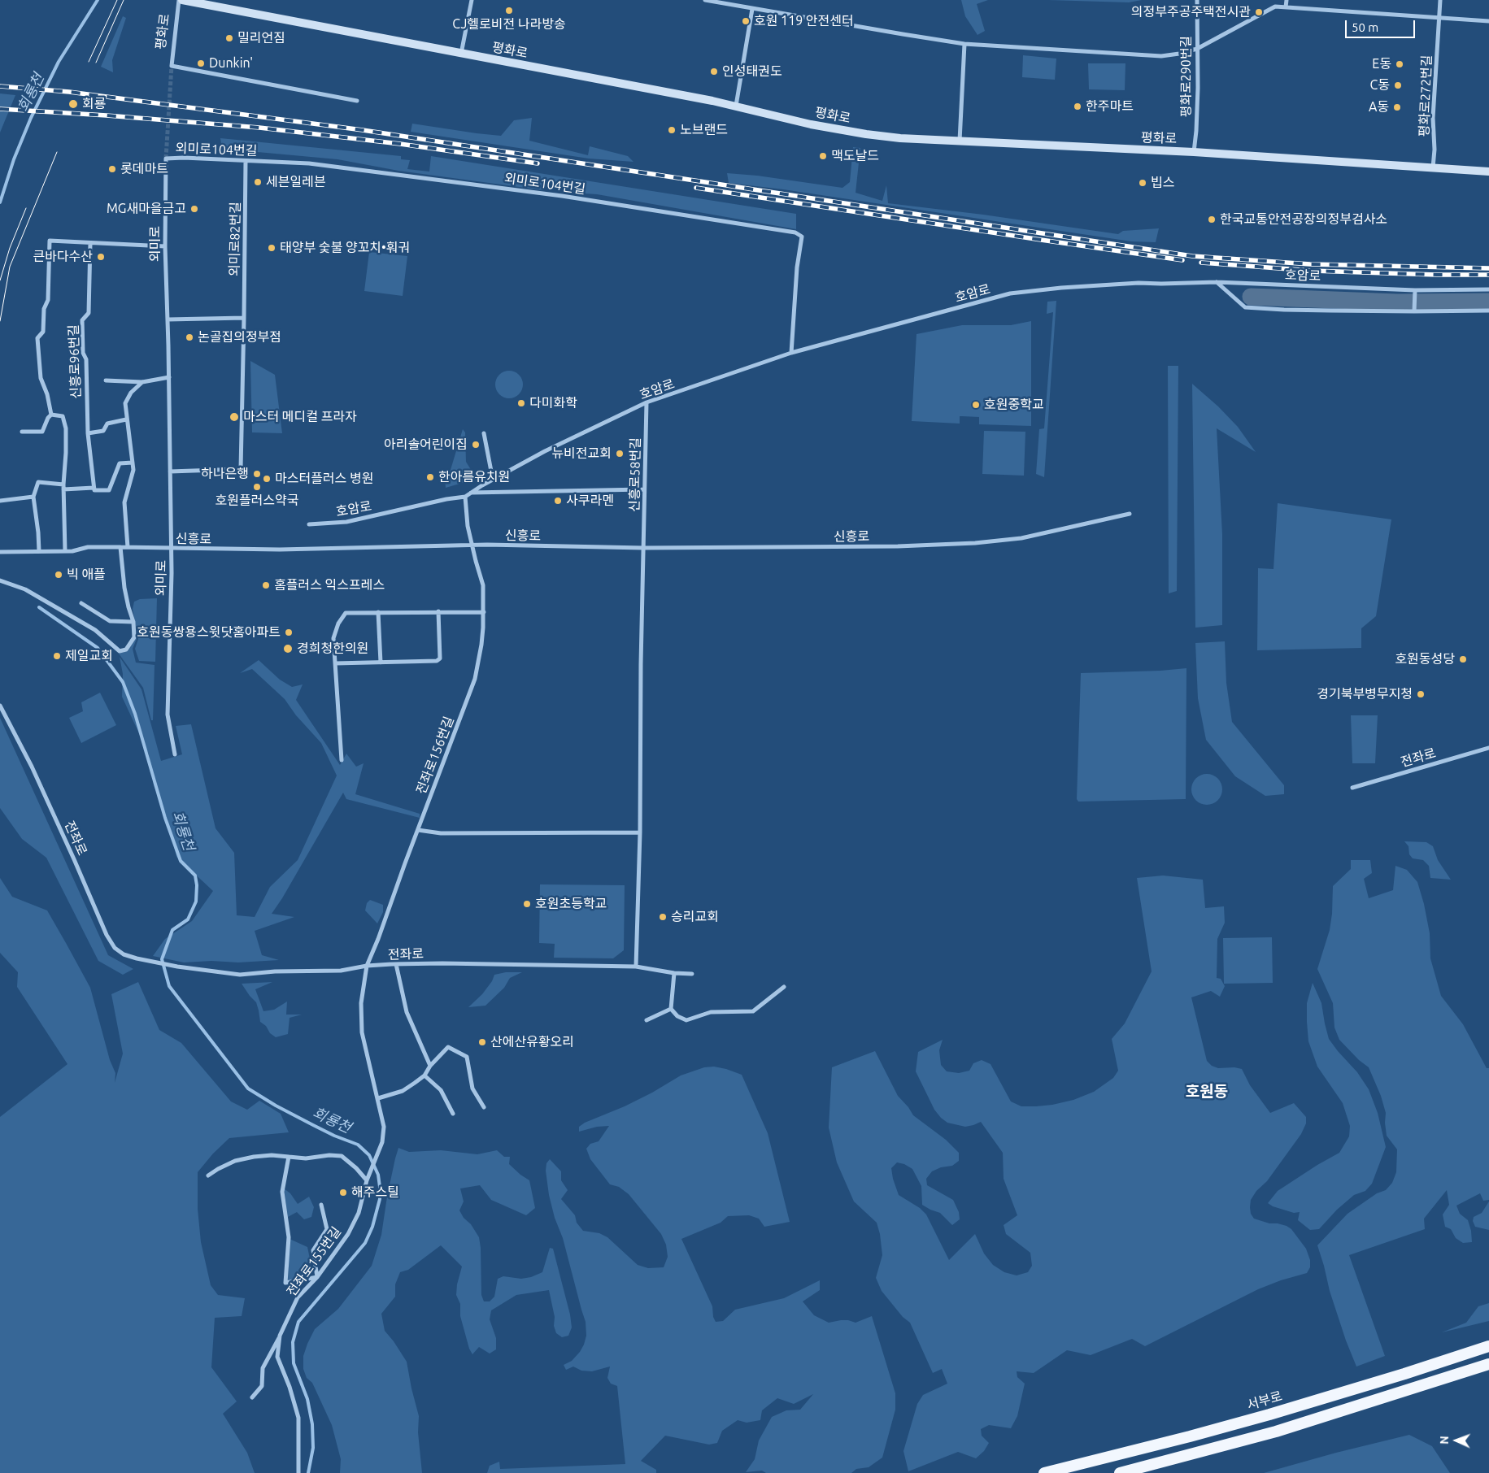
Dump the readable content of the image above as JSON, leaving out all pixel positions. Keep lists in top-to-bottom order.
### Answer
{
  "streets": {
    "highway": ["서부로"],
    "main road": ["평화로"],
    "street": [
      "평화로290번길",
      "평화로272번길",
      "외미로104번길",
      "외미로82번길",
      "외미로",
      "호암로",
      "신흥로96번길",
      "신흥로58번길",
      "신흥로",
      "전좌로156번길",
      "전좌로",
      "전좌로155번길"
    ]
  },
  "crossings": [
    ["평화로", "평화로290번길"],
    ["평화로", "평화로272번길"],
    ["외미로104번길", "외미로82번길"],
    ["외미로104번길", "외미로"],
    ["외미로104번길", "호암로"],
    ["외미로82번길", "외미로"],
    ["외미로", "신흥로"],
    ["호암로", "신흥로58번길"],
    ["호암로", "전좌로156번길"],
    ["신흥로58번길", "신흥로"],
    ["신흥로58번길", "전좌로"],
    ["신흥로", "전좌로156번길"],
    ["전좌로156번길", "전좌로"],
    ["전좌로156번길", "전좌로155번길"],
    ["전좌로", "전좌로155번길"]
  ],
  "districts": ["호원동"],
  "water": ["회룡천"],
  "places": [
    "CJ헬로비전 나라방송",
    "의정부주공주택전시관",
    "호원 119 안전센터",
    "밀리언짐",
    "Dunkin'",
    "E동",
    "인성태권도",
    "C동",
    "회룡",
    "한주마트",
    "A동",
    "노브랜드",
    "맥도날드",
    "롯데마트",
    "세븐일레븐",
    "빕스",
    "MG새마을금고",
    "한국교통안전공장의정부검사소",
    "태양부 숯불 양꼬치•훠궈",
    "큰바다수산",
    "논골집의정부점",
    "다미화학",
    "호원중학교",
    "마스터 메디컬 프라자",
    "아리솔어린이집",
    "뉴비전교회",
    "하나은행",
    "한아름유치원",
    "마스터플러스 병원",
    "호원플러스약국",
    "사쿠라멘",
    "빅 애플",
    "홈플러스 익스프레스",
    "호원동쌍용스윗닷홈아파트",
    "경희청한의원",
    "제일교회",
    "호원동성당",
    "경기북부병무지청",
    "호원초등학교",
    "승리교회",
    "산에산유황오리",
    "해주스틸"
  ],
  "scale_bar": "50 m",
  "north": "left"
}
